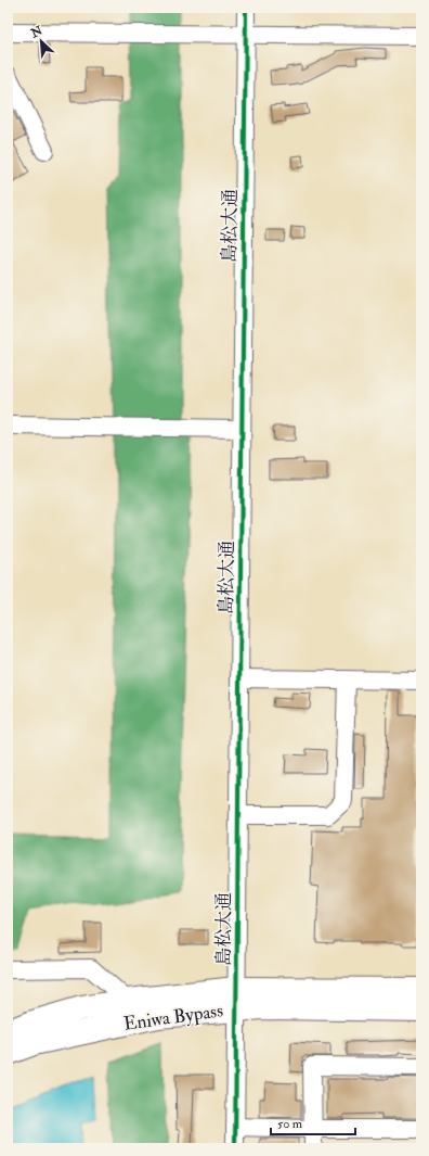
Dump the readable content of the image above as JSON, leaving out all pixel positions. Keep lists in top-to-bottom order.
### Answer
{
  "streets": {
    "highway": ["Eniwa Bypass"],
    "street": ["島松大通"]
  },
  "crossings": [
    ["島松大通", "Eniwa Bypass"]
  ],
  "scale_bar": "50 m",
  "north": "top left"
}
